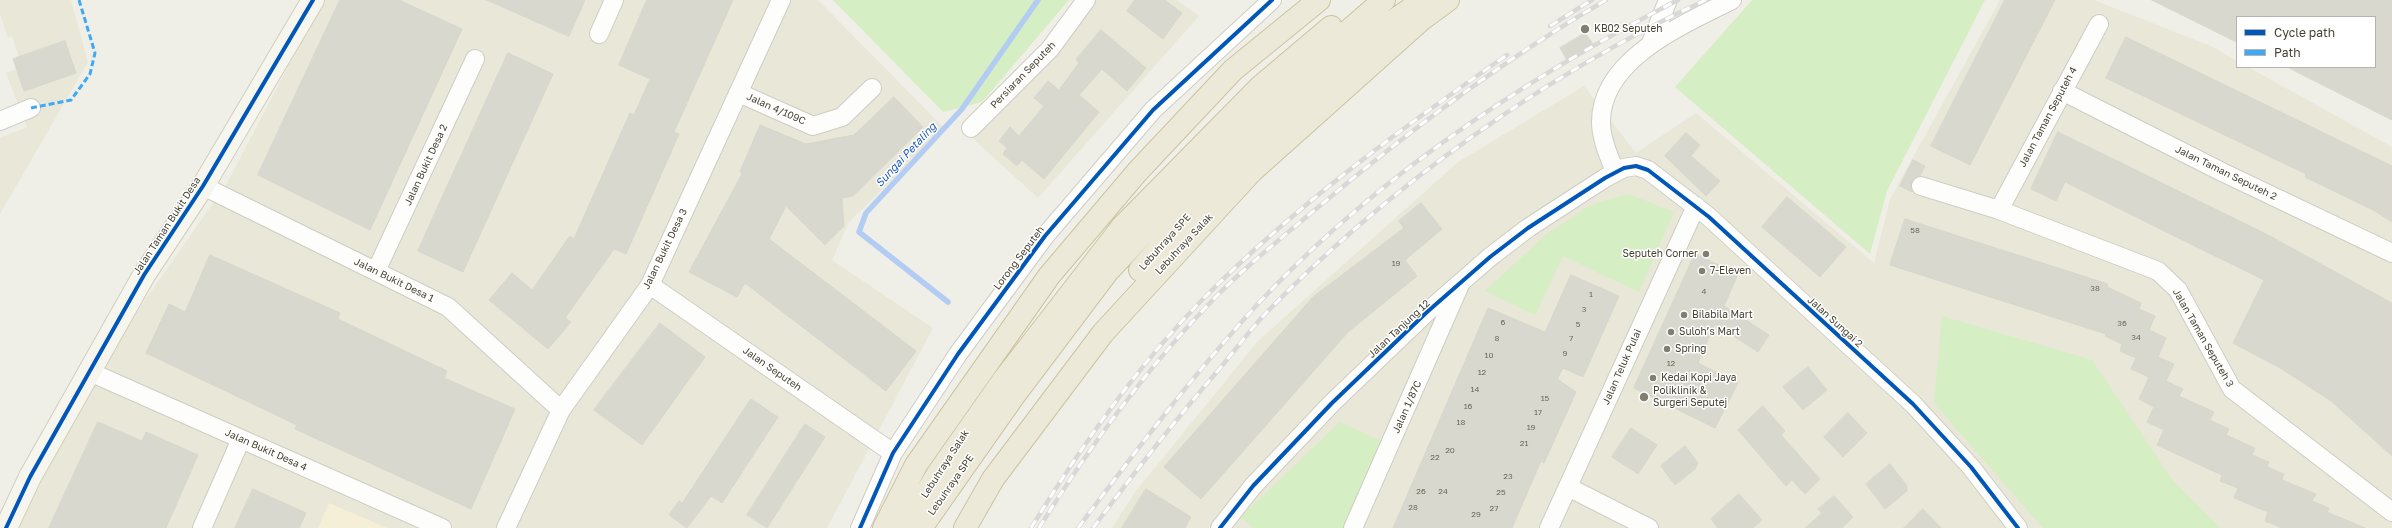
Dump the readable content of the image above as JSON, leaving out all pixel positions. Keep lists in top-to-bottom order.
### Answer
{
  "streets": {
    "highway": ["Lebuhraya SPE", "Lebuhraya Salak"],
    "street": [
      "Persiaran Seputeh",
      "Jalan 4/109C",
      "Jalan Taman Seputeh 4",
      "Jalan Bukit Desa 2",
      "Jalan Taman Seputeh 2",
      "Jalan Taman Bukit Desa",
      "Jalan Bukit Desa 3",
      "Lorong Seputeh",
      "Jalan Bukit Desa 1",
      "Jalan Sungai 2",
      "Jalan Tanjung 12",
      "Jalan Taman Seputeh 3",
      "Jalan Teluk Pulai",
      "Jalan Seputeh",
      "Jalan 1/87C",
      "Jalan Bukit Desa 4"
    ]
  },
  "crossings": [
    ["Jalan 4/109C", "Jalan Bukit Desa 3"],
    ["Jalan Taman Seputeh 4", "Jalan Taman Seputeh 2"],
    ["Jalan Taman Seputeh 4", "Jalan Taman Seputeh 3"],
    ["Jalan Bukit Desa 2", "Jalan Bukit Desa 1"],
    ["Jalan Taman Bukit Desa", "Jalan Bukit Desa 1"],
    ["Jalan Taman Bukit Desa", "Jalan Bukit Desa 4"],
    ["Jalan Bukit Desa 3", "Jalan Bukit Desa 1"],
    ["Jalan Bukit Desa 3", "Jalan Seputeh"],
    ["Lorong Seputeh", "Jalan Seputeh"],
    ["Jalan Sungai 2", "Jalan Tanjung 12"],
    ["Jalan Sungai 2", "Jalan Teluk Pulai"],
    ["Jalan Tanjung 12", "Jalan 1/87C"]
  ],
  "water": ["Sungai Petaling"],
  "places": [
    "KB02 Seputeh",
    "Seputeh Corner",
    "7-Eleven",
    "Bilabila Mart",
    "Suloh’s Mart",
    "Spring",
    "Kedai Kopi Jaya",
    "Poliklinik & Surgeri Seputej"
  ],
  "house_numbers": [
    "58",
    "19",
    "38",
    "4",
    "1",
    "3",
    "6",
    "36",
    "5",
    "34",
    "8",
    "7",
    "9",
    "10",
    "12",
    "12",
    "14",
    "15",
    "16",
    "17",
    "18",
    "19",
    "21",
    "20",
    "22",
    "23",
    "26",
    "24",
    "25",
    "28",
    "27",
    "29"
  ],
  "legend": ["Cycle path", "Path"]
}
